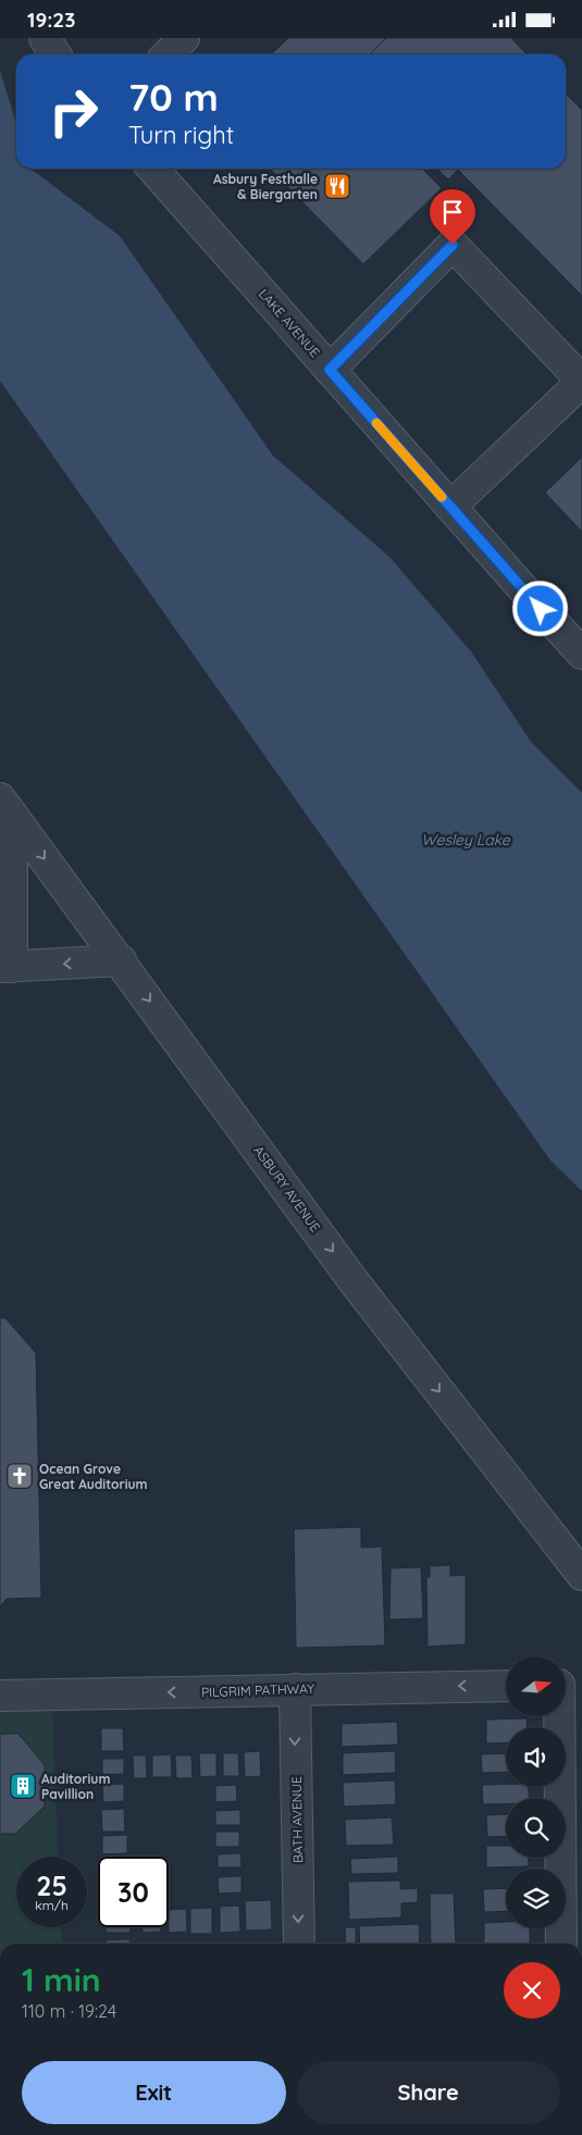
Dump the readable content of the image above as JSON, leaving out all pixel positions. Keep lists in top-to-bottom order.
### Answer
{
  "streets": {
    "street": [
      "LAKE AVENUE",
      "ASBURY AVENUE",
      "PILGRIM PATHWAY",
      "BATH AVENUE"
    ]
  },
  "crossings": [
    ["PILGRIM PATHWAY", "BATH AVENUE"]
  ],
  "one_way": ["ASBURY AVENUE", "PILGRIM PATHWAY"],
  "water": ["Wesley Lake"],
  "places": {
    "restaurant": ["Asbury Festhalle & Biergarten"],
    "church": ["Ocean Grove Great Auditorium"],
    "building": ["Auditorium Pavillion"]
  },
  "north": "right",
  "page": {
    "status": "19:23",
    "turn": ["70 m", "Turn right"],
    "speed": "25 km/h",
    "limit": "30",
    "heading": ["1 min", "110 m · 19:24"],
    "buttons": ["Exit", "Share"]
  }
}
